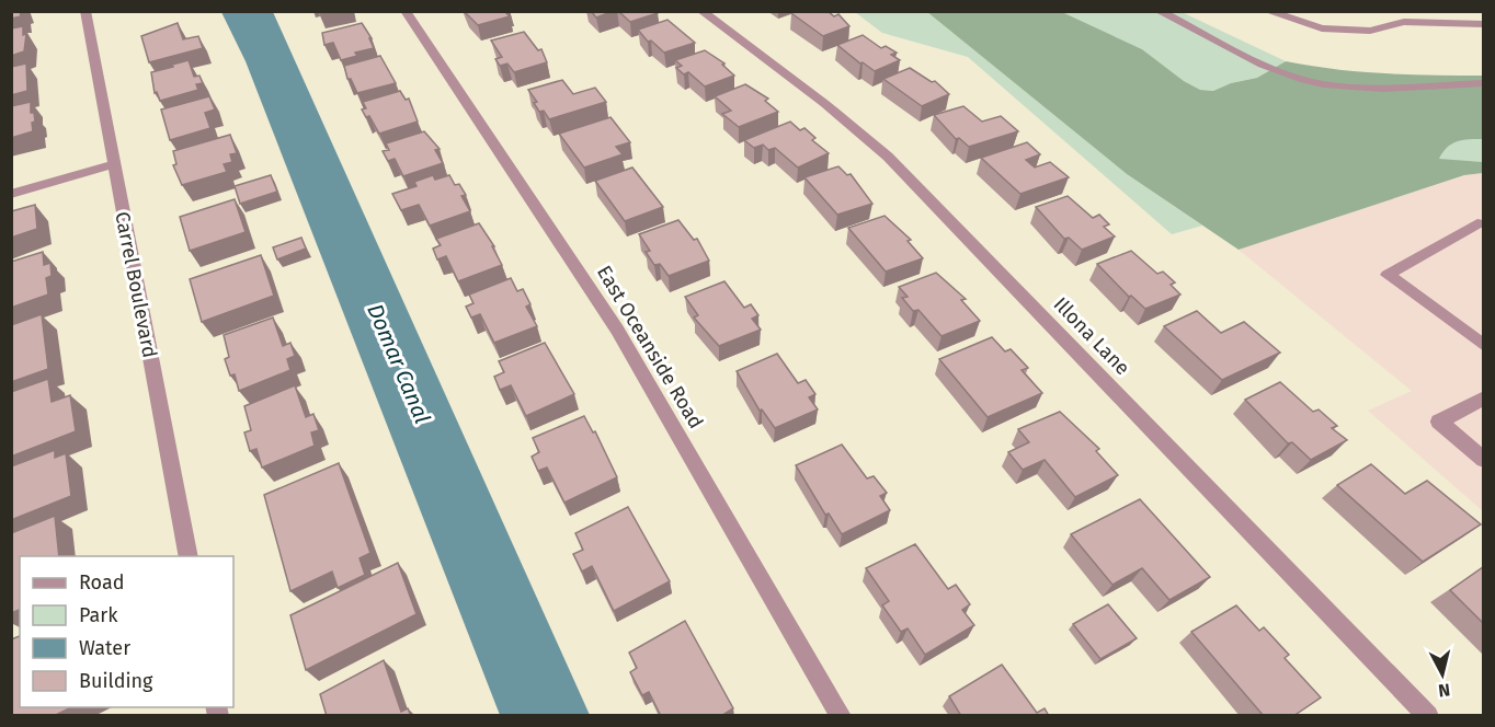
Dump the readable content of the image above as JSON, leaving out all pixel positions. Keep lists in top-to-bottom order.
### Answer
{
  "streets": {
    "street": ["Carrel Boulevard", "Illona Lane", "East Oceanside Road"]
  },
  "water": ["Domar Canal"],
  "legend": [
    "Road",
    "Park",
    "Water",
    "Building"
  ],
  "north": "bottom"
}
